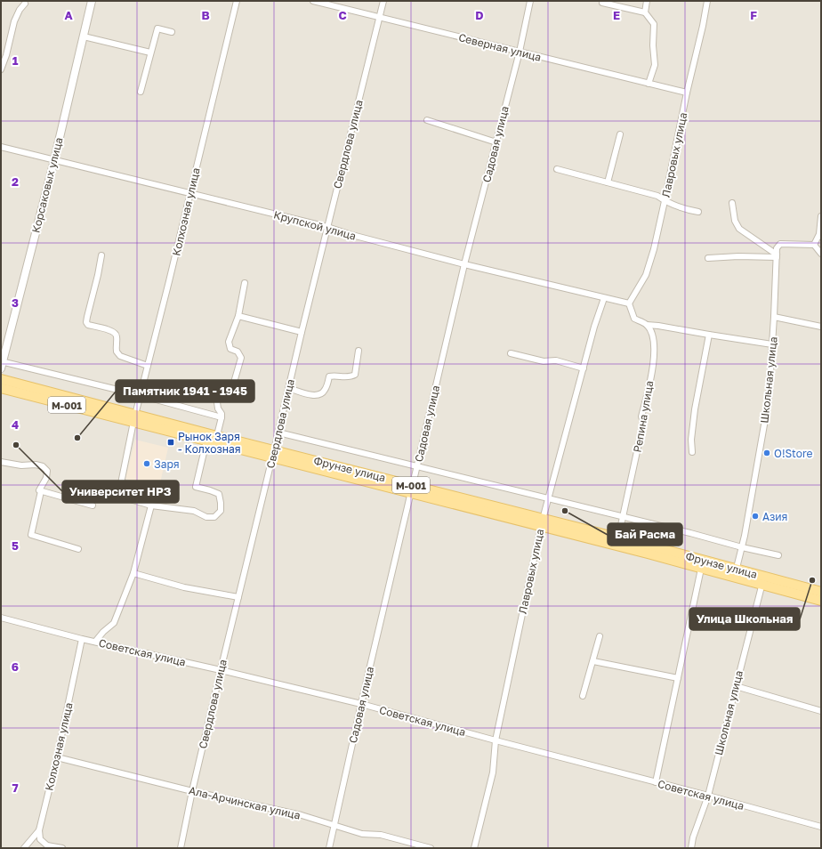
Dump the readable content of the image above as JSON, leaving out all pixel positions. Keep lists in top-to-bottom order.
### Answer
{
  "streets": {
    "main road": ["M-001", "Фрунзе улица"],
    "street": [
      "Северная улица",
      "Свердлова улица",
      "Садовая улица",
      "Лавровых улица",
      "Корсаковых улица",
      "Колхозная улица",
      "Крупской улица",
      "Школьная улица",
      "Репина улица",
      "Советская улица",
      "Ала-Арчинская улица"
    ]
  },
  "crossings": [
    ["Северная улица", "Свердлова улица"],
    ["Северная улица", "Садовая улица"],
    ["Северная улица", "Лавровых улица"],
    ["Свердлова улица", "Крупской улица"],
    ["Свердлова улица", "Фрунзе улица"],
    ["Свердлова улица", "Советская улица"],
    ["Свердлова улица", "Ала-Арчинская улица"],
    ["Садовая улица", "Крупской улица"],
    ["Садовая улица", "Фрунзе улица"],
    ["Садовая улица", "Советская улица"],
    ["Садовая улица", "Ала-Арчинская улица"],
    ["Лавровых улица", "Крупской улица"],
    ["Лавровых улица", "Репина улица"],
    ["Лавровых улица", "Фрунзе улица"],
    ["Лавровых улица", "Советская улица"],
    ["Корсаковых улица", "Крупской улица"],
    ["Колхозная улица", "Крупской улица"],
    ["Колхозная улица", "Фрунзе улица"],
    ["Колхозная улица", "Советская улица"],
    ["Колхозная улица", "Ала-Арчинская улица"],
    ["Крупской улица", "Репина улица"],
    ["Школьная улица", "Фрунзе улица"],
    ["Школьная улица", "Советская улица"],
    ["Репина улица", "Фрунзе улица"]
  ],
  "places": {
    "other": [
      "Памятник 1941 - 1945",
      "Университет НРЗ",
      "O!Store",
      "Заря",
      "Бай Расма",
      "Азия",
      "Улица Школьная"
    ],
    "transit": ["Рынок Заря - Колхозная"]
  },
  "grid": {
    "columns": [
      "A",
      "B",
      "C",
      "D",
      "E",
      "F"
    ],
    "rows": [
      "1",
      "2",
      "3",
      "4",
      "5",
      "6",
      "7"
    ]
  }
}
